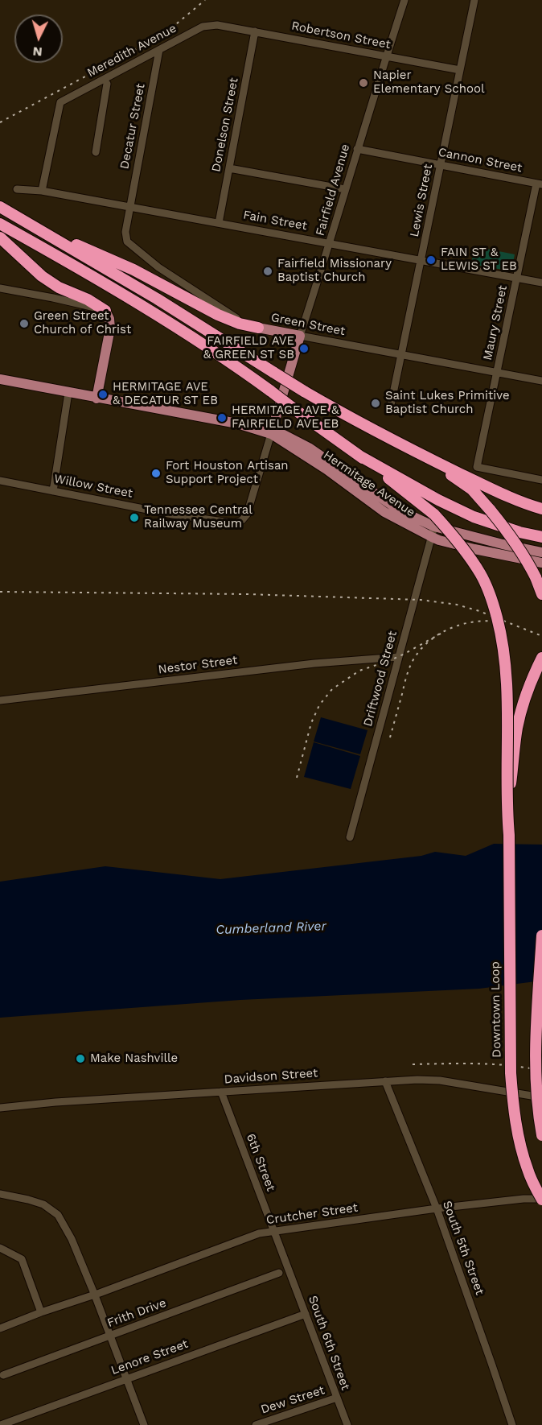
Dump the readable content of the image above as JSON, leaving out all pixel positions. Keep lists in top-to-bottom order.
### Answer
{
  "streets": {
    "highway": ["Downtown Loop"],
    "main road": ["Fairfield Avenue", "Green Street", "Hermitage Avenue"],
    "street": [
      "Robertson Street",
      "Meredith Avenue",
      "Donelson Street",
      "Decatur Street",
      "Cannon Street",
      "Lewis Street",
      "Fain Street",
      "Maury Street",
      "Willow Street",
      "Nestor Street",
      "Driftwood Street",
      "Davidson Street",
      "6th Street",
      "Crutcher Street",
      "South 5th Street",
      "Frith Drive",
      "South 6th Street",
      "Lenore Street",
      "Dew Street"
    ]
  },
  "crossings": [
    ["Robertson Street", "Meredith Avenue"],
    ["Robertson Street", "Donelson Street"],
    ["Robertson Street", "Fairfield Avenue"],
    ["Robertson Street", "Lewis Street"],
    ["Meredith Avenue", "Decatur Street"],
    ["Meredith Avenue", "Fain Street"],
    ["Donelson Street", "Fain Street"],
    ["Decatur Street", "Fain Street"],
    ["Decatur Street", "Green Street"],
    ["Cannon Street", "Fairfield Avenue"],
    ["Cannon Street", "Lewis Street"],
    ["Cannon Street", "Maury Street"],
    ["Fairfield Avenue", "Fain Street"],
    ["Fairfield Avenue", "Green Street"],
    ["Fairfield Avenue", "Hermitage Avenue"],
    ["Fairfield Avenue", "Willow Street"],
    ["Lewis Street", "Fain Street"],
    ["Lewis Street", "Green Street"],
    ["Fain Street", "Maury Street"],
    ["Fain Street", "Green Street"],
    ["Maury Street", "Green Street"],
    ["Hermitage Avenue", "Driftwood Street"],
    ["Nestor Street", "Driftwood Street"],
    ["Downtown Loop", "Crutcher Street"],
    ["Davidson Street", "6th Street"],
    ["Davidson Street", "South 5th Street"],
    ["6th Street", "Crutcher Street"],
    ["6th Street", "South 6th Street"],
    ["Crutcher Street", "South 5th Street"],
    ["South 6th Street", "Lenore Street"],
    ["South 6th Street", "Dew Street"]
  ],
  "water": ["Cumberland River"],
  "places": [
    "Napier Elementary School",
    "FAIN ST & LEWIS ST EB",
    "Fairfield Missionary Baptist Church",
    "Green Street Church of Christ",
    "FAIRFIELD AVE & GREEN ST SB",
    "HERMITAGE AVE & DECATUR ST EB",
    "Saint Lukes Primitive Baptist Church",
    "HERMITAGE AVE & FAIRFIELD AVE EB",
    "Fort Houston Artisan Support Project",
    "Tennessee Central Railway Museum",
    "Make Nashville"
  ],
  "north": "bottom"
}
